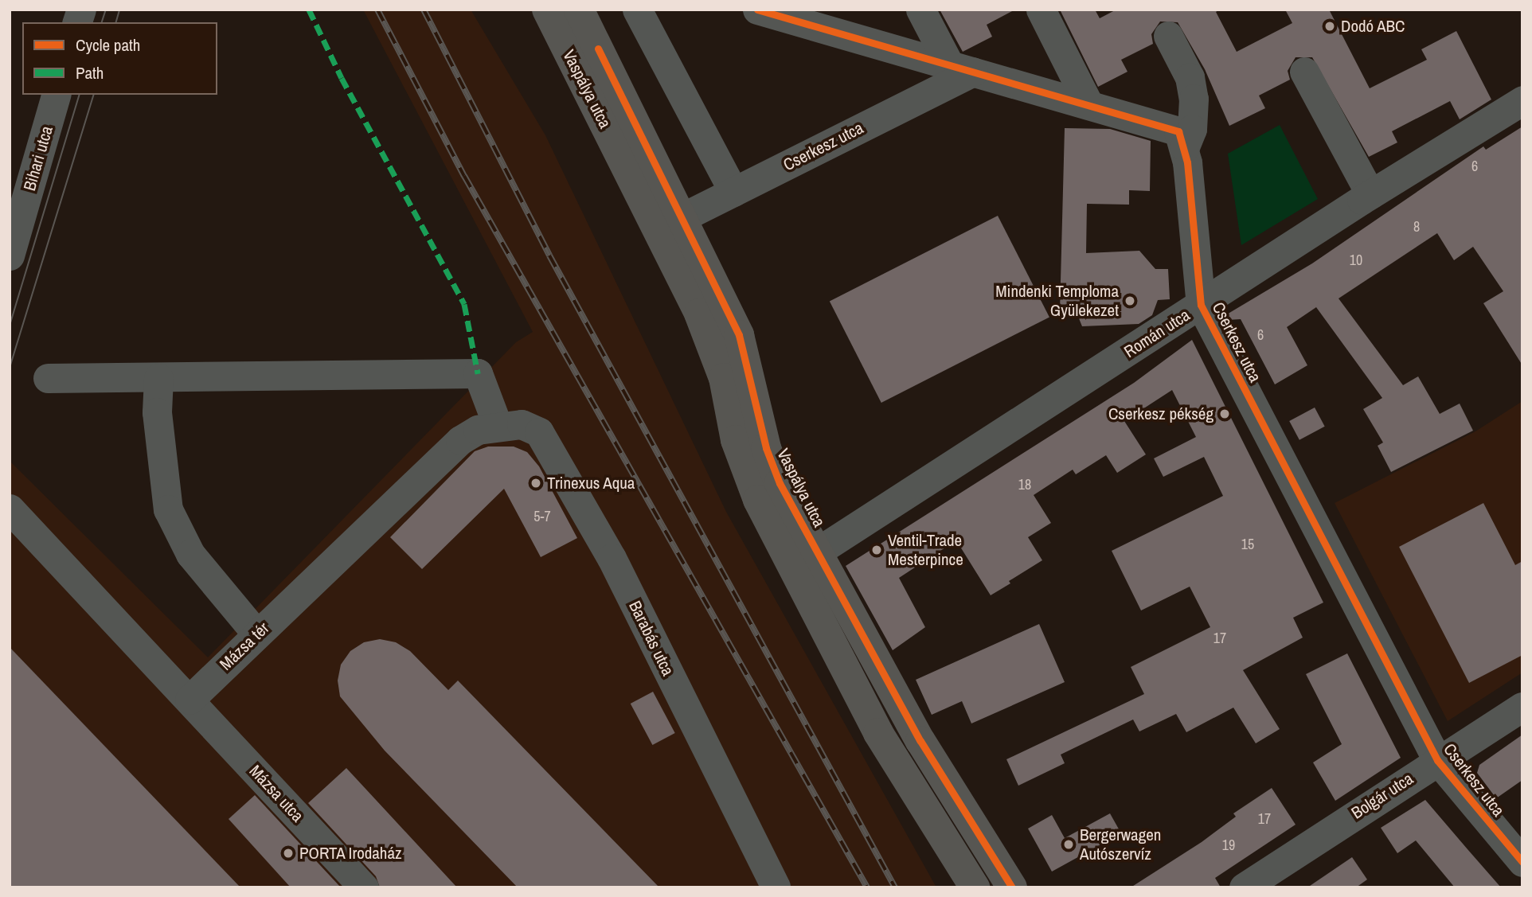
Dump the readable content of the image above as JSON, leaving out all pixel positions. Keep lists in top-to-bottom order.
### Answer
{
  "streets": {
    "main road": ["Vaspálya utca"],
    "street": [
      "Cserkesz utca",
      "Bihari utca",
      "Román utca",
      "Barabás utca",
      "Mázsa tér",
      "Mázsa utca",
      "Bolgár utca"
    ]
  },
  "crossings": [
    ["Vaspálya utca", "Cserkesz utca"],
    ["Vaspálya utca", "Román utca"],
    ["Cserkesz utca", "Román utca"],
    ["Cserkesz utca", "Bolgár utca"],
    ["Barabás utca", "Mázsa tér"],
    ["Mázsa tér", "Mázsa utca"]
  ],
  "places": [
    "Dodó ABC",
    "Mindenki Temploma Gyülekezet",
    "Cserkesz pékség",
    "Trinexus Aqua",
    "Ventil-Trade Mesterpince",
    "Bergerwagen Autószervíz",
    "PORTA Irodaház"
  ],
  "house_numbers": [
    "6",
    "8",
    "10",
    "6",
    "18",
    "5-7",
    "15",
    "17",
    "17",
    "19"
  ],
  "legend": ["Cycle path", "Path"]
}
